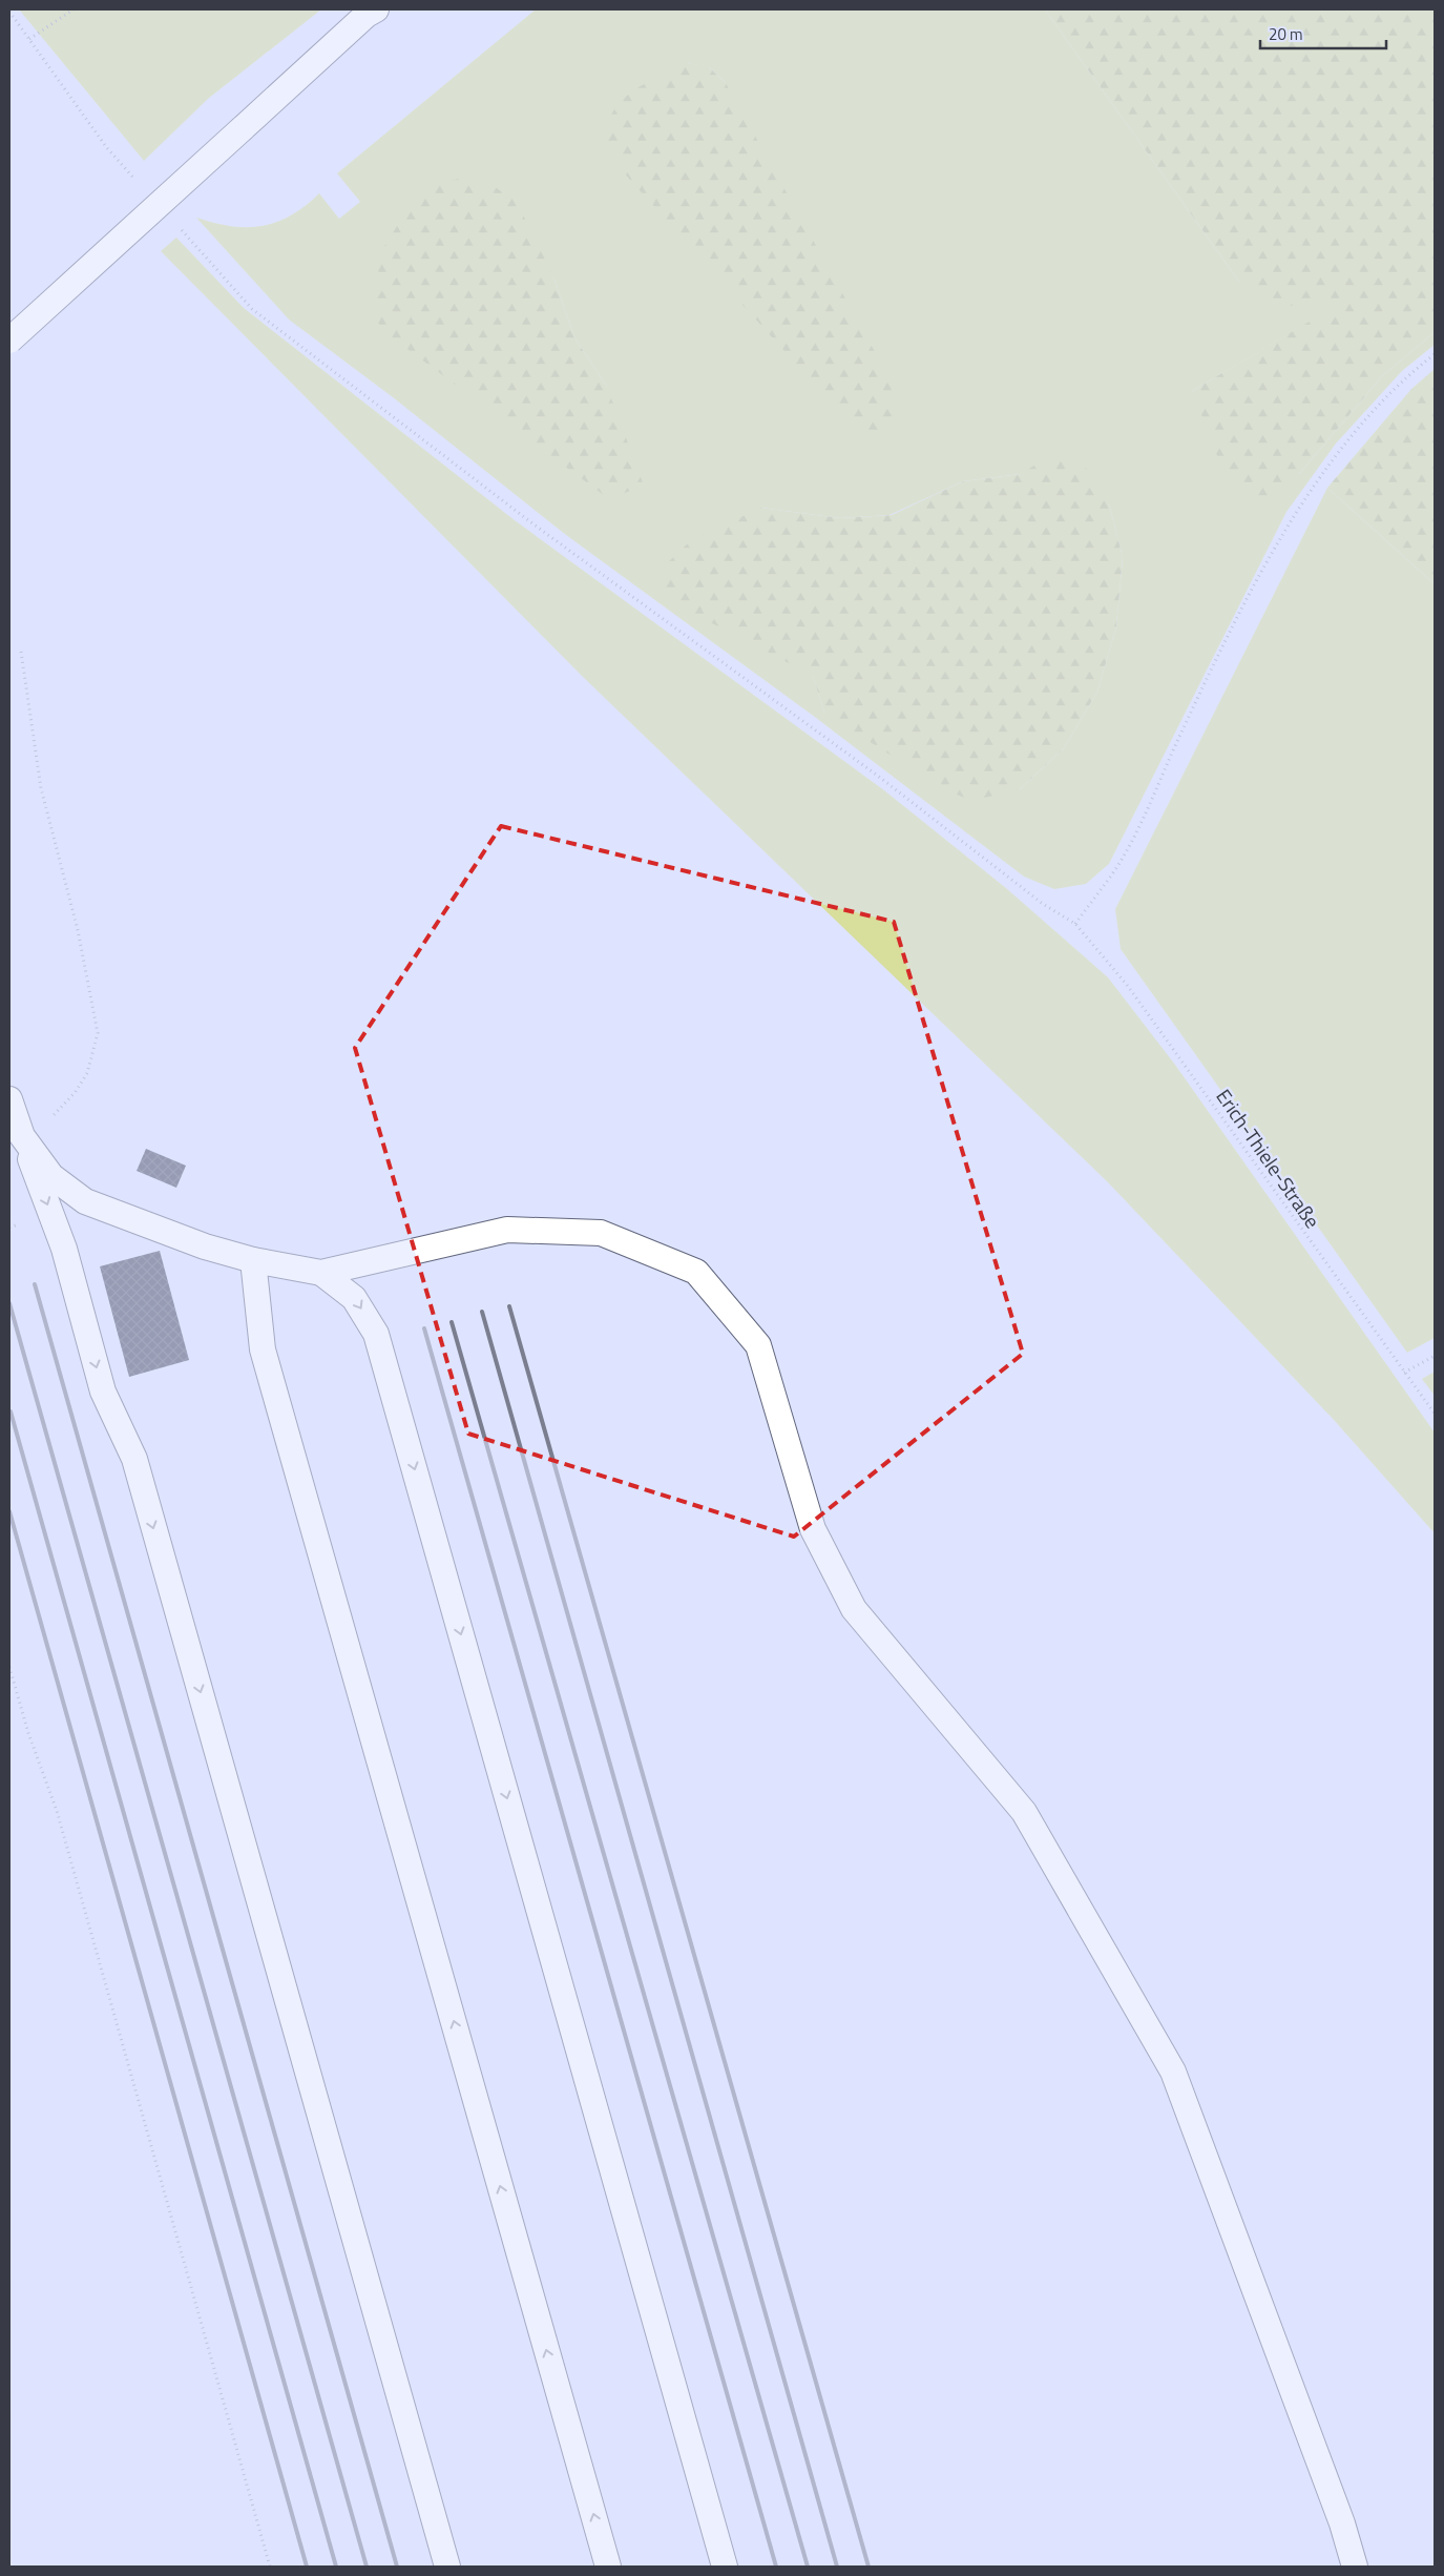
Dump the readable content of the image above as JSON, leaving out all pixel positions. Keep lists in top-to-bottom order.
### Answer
{
  "streets": {
    "path": ["Erich-Thiele-Straße"]
  },
  "scale_bar": "20 m"
}
